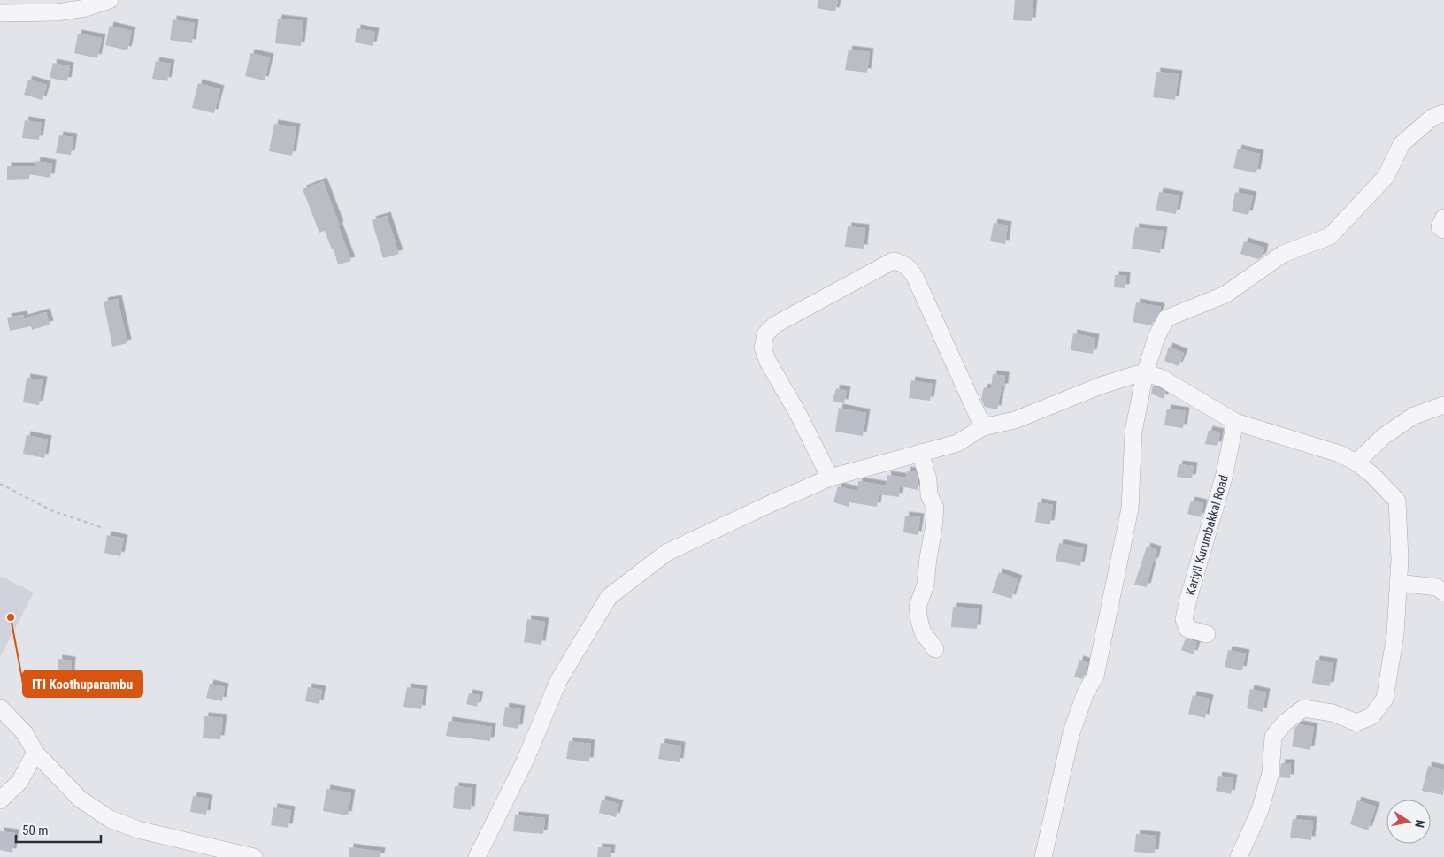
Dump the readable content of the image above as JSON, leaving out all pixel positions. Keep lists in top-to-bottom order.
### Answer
{
  "streets": {
    "street": ["Kariyil Kurumbakkal Road"]
  },
  "places": ["ITI Koothuparambu"],
  "scale_bar": "50 m",
  "north": "right"
}
